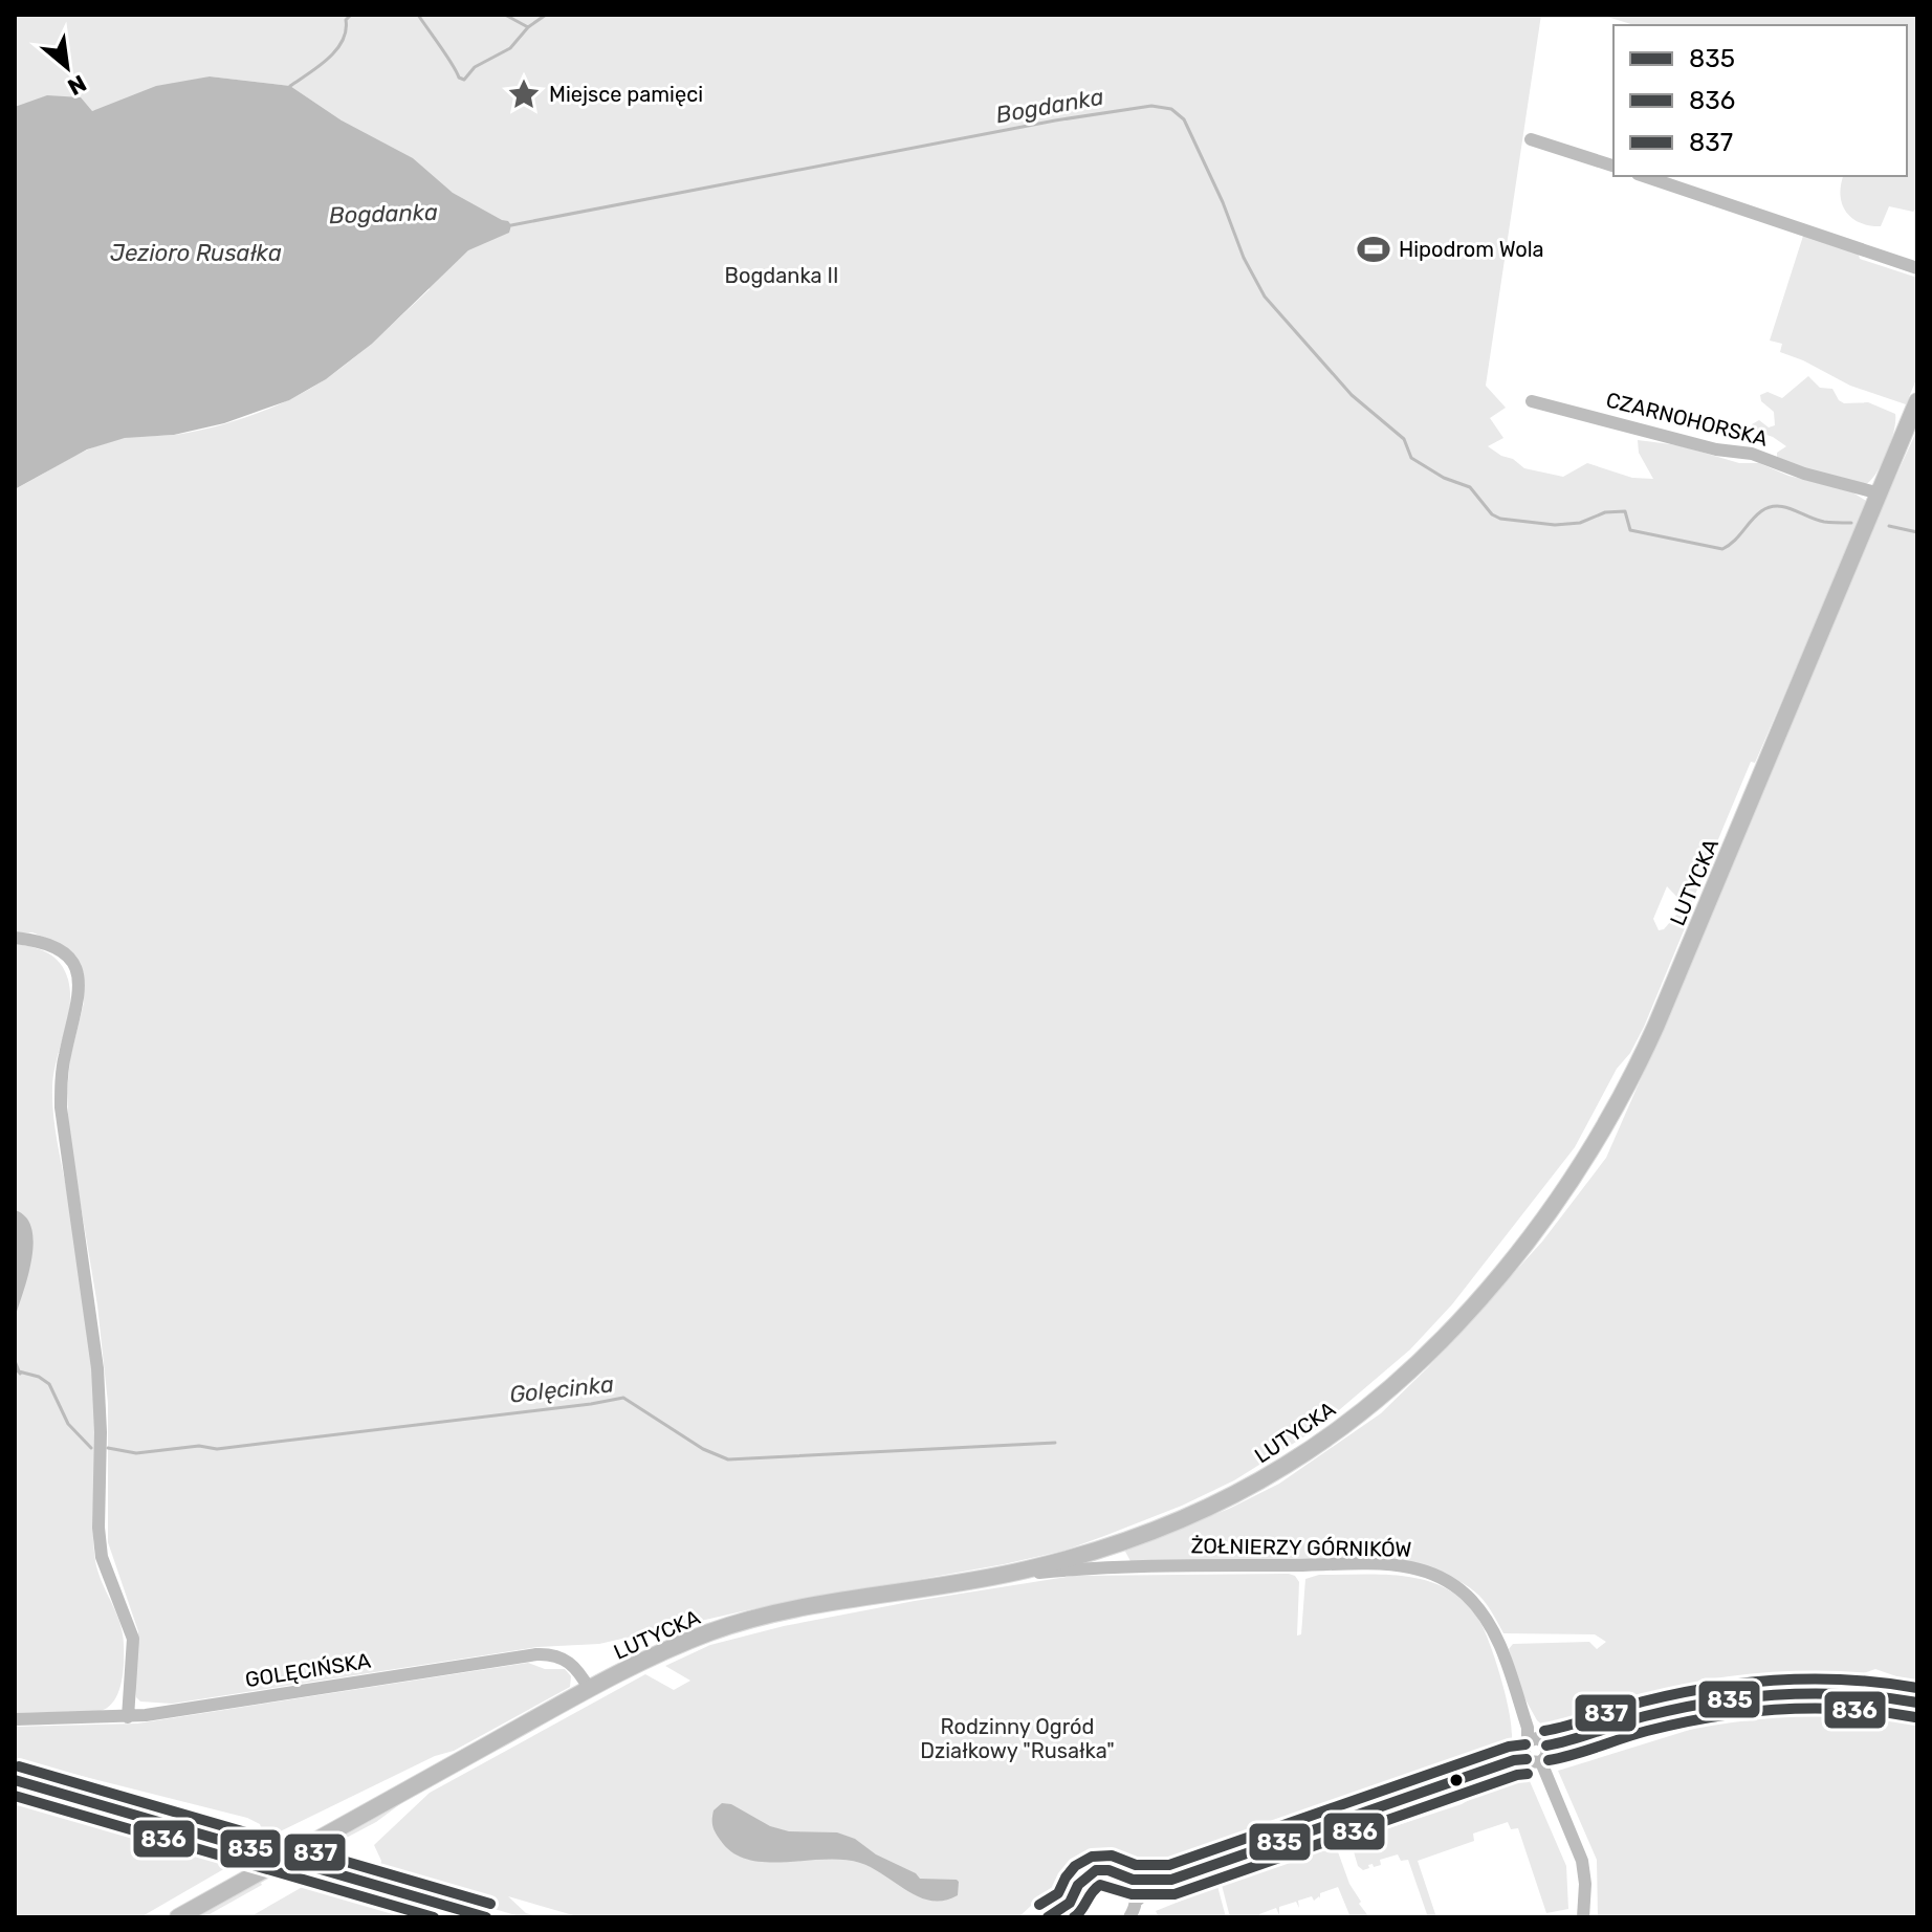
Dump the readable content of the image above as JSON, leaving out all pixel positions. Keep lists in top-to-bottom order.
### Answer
{
  "streets": {
    "main road": ["LUTYCKA"],
    "street": ["CZARNOHORSKA", "ŻOŁNIERZY GÓRNIKÓW", "GOLĘCIŃSKA"]
  },
  "crossings": [
    ["CZARNOHORSKA", "LUTYCKA"],
    ["LUTYCKA", "ŻOŁNIERZY GÓRNIKÓW"],
    ["LUTYCKA", "GOLĘCIŃSKA"]
  ],
  "water": ["Bogdanka", "Jezioro Rusałka", "Golęcinka"],
  "parks": ["Bogdanka II", "Rodzinny Ogród Działkowy \"Rusałka\""],
  "places": {
    "place": ["Miejsce pamięci"],
    "sports": ["Hipodrom Wola"]
  },
  "lines": ["transit line 837", "transit line 835", "transit line 836"],
  "legend": ["835", "836", "837"],
  "north": "bottom right"
}
